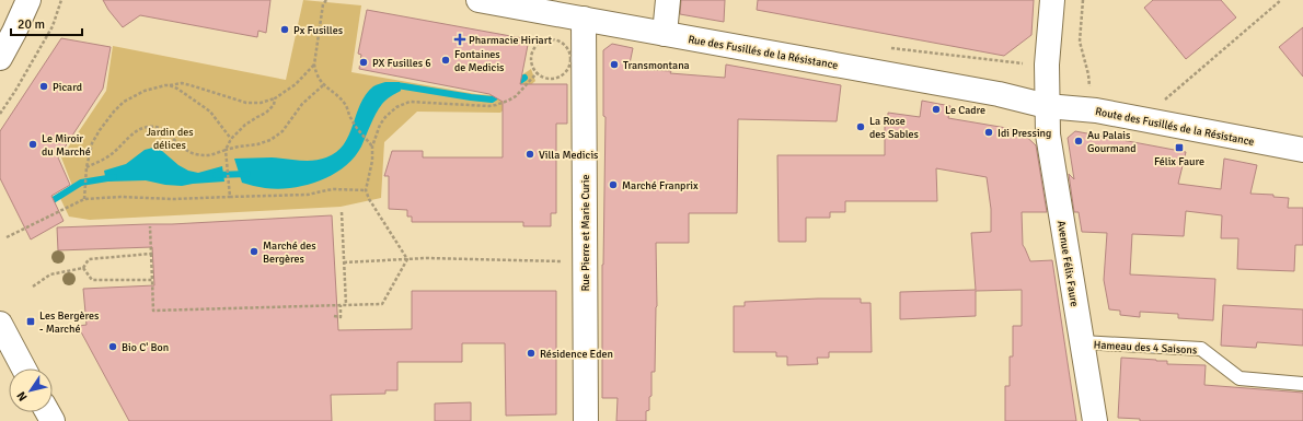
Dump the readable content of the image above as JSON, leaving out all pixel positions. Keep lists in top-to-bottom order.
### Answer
{
  "streets": {
    "main road": [
      "Rue des Fusillés de la Résistance",
      "Route des Fusillés de la Résistance",
      "Rue Pierre et Marie Curie",
      "Avenue Félix Faure"
    ],
    "lane": ["Hameau des 4 Saisons"]
  },
  "crossings": [
    ["Rue des Fusillés de la Résistance", "Route des Fusillés de la Résistance"],
    ["Rue des Fusillés de la Résistance", "Rue Pierre et Marie Curie"],
    ["Rue des Fusillés de la Résistance", "Avenue Félix Faure"],
    ["Route des Fusillés de la Résistance", "Avenue Félix Faure"],
    ["Avenue Félix Faure", "Hameau des 4 Saisons"]
  ],
  "parks": ["Jardin des délices"],
  "places": {
    "other": [
      "Px Fusilles",
      "Fontaines de Medicis",
      "PX Fusilles 6",
      "Transmontana",
      "Picard",
      "Le Cadre",
      "La Rose des Sables",
      "Idi Pressing",
      "Au Palais Gourmand",
      "Le Miroir du Marché",
      "Villa Medicis",
      "Marché Franprix",
      "Marché des Bergères",
      "Bio C' Bon",
      "Résidence Eden"
    ],
    "health": ["Pharmacie Hiriart"],
    "transit": ["Félix Faure", "Les Bergères - Marché"]
  },
  "scale_bar": "20 m",
  "north": "bottom left"
}
